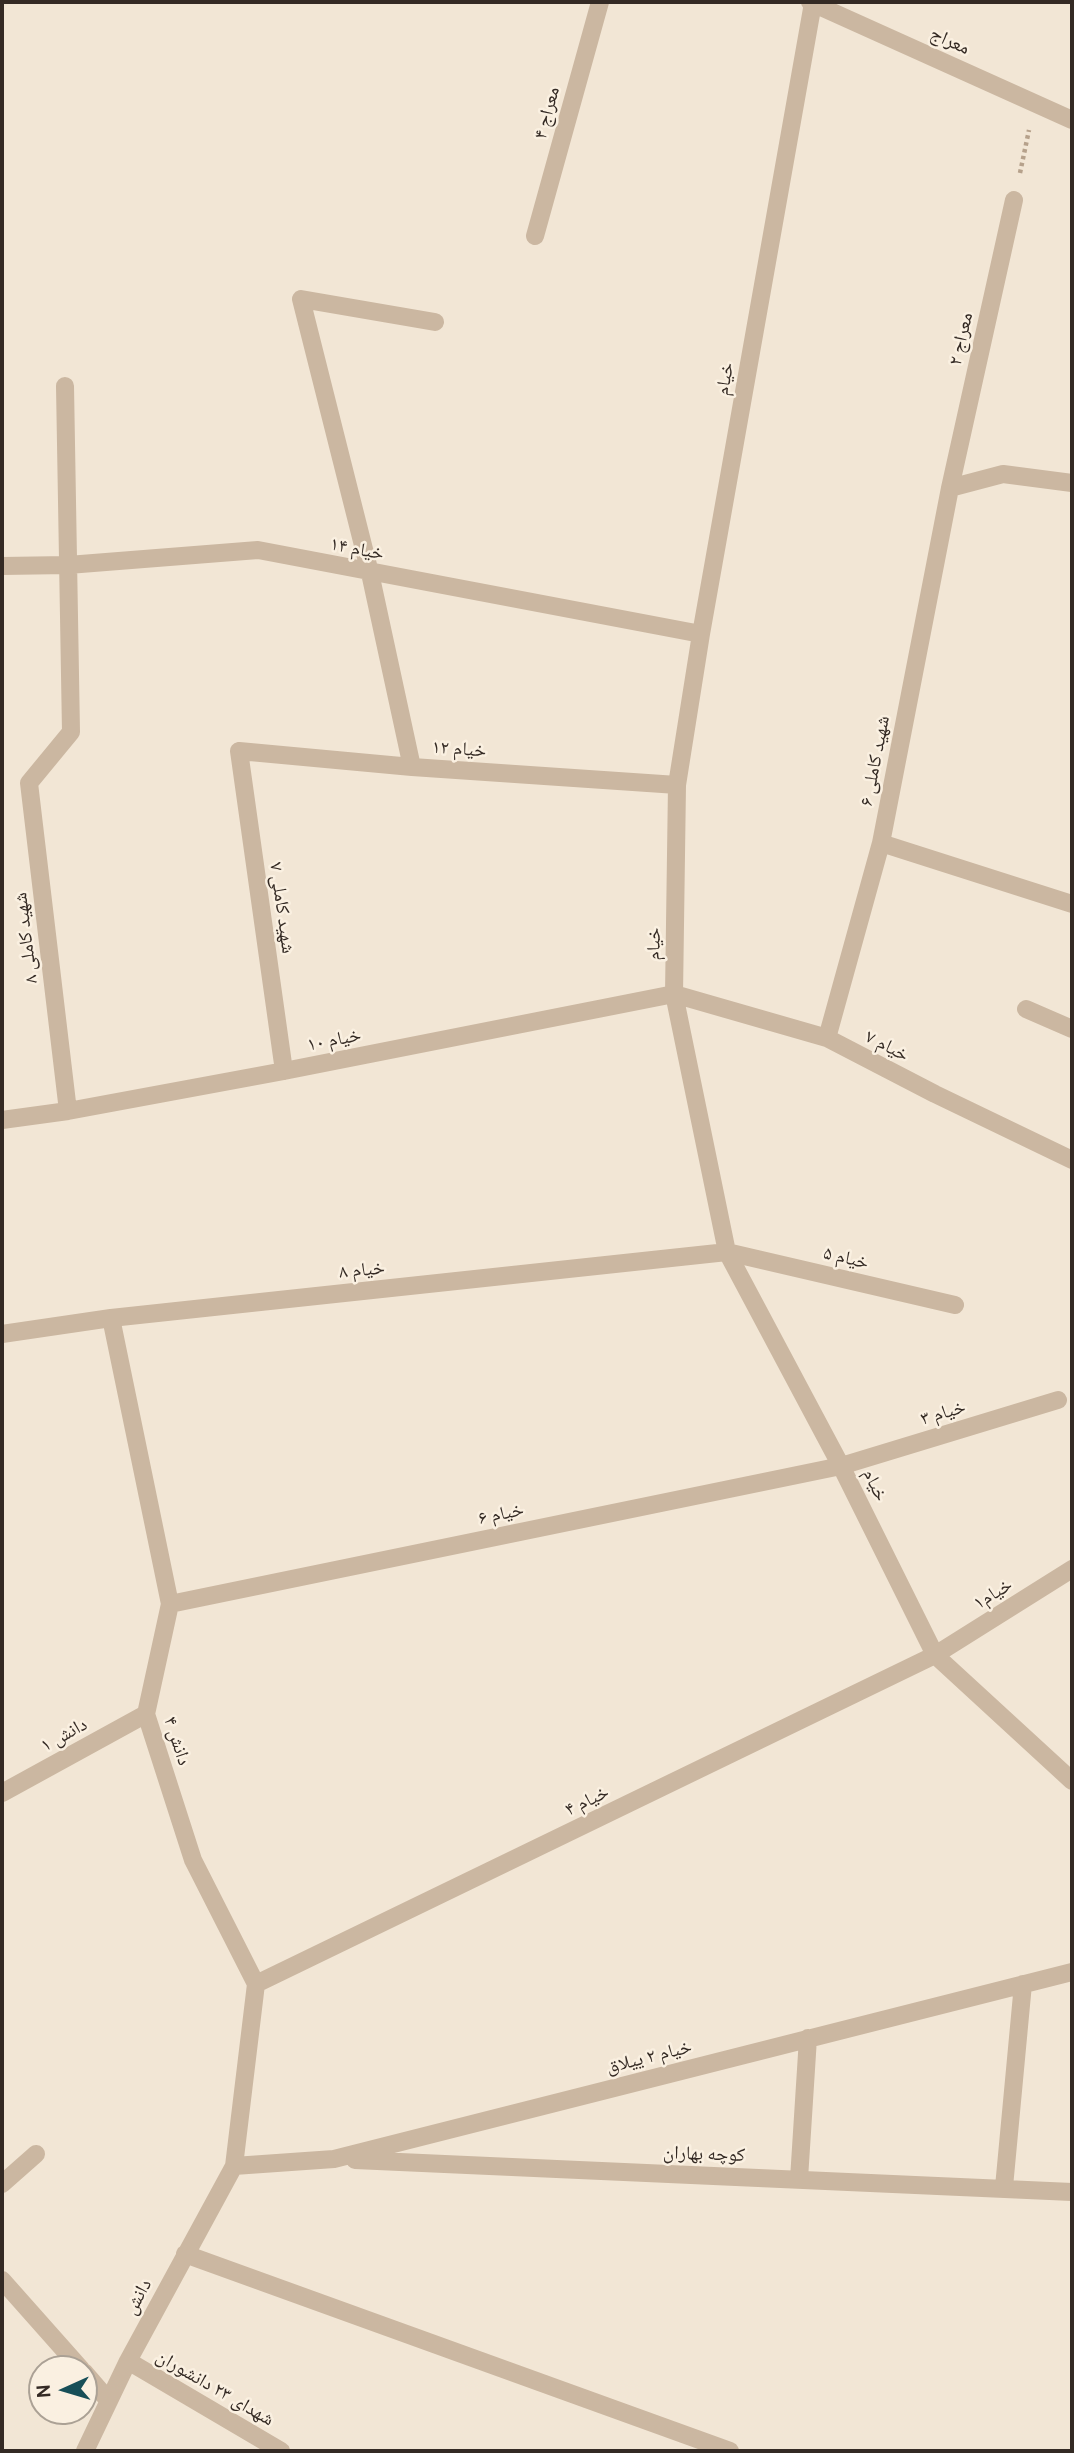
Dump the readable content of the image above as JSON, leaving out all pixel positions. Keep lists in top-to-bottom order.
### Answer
{
  "streets": {
    "street": [
      "معراج",
      "معراج ۴",
      "معراج ۲",
      "خیام",
      "خیام ۱۴",
      "خیام ۱۲",
      "شهید کاملی ۶",
      "شهید کاملی ۷",
      "شهید کاملی ۸",
      "خیام ۱۰",
      "خیام ۷",
      "خیام ۵",
      "خیام ۸",
      "خیام ۳",
      "خیام ۶",
      "خیام۱",
      "دانش ۱",
      "دانش ۴",
      "خیام ۴",
      "خیام ۲ ییلاق",
      "کوچه بهاران",
      "دانش",
      "شهدای ۲۳ دانشوران"
    ]
  },
  "crossings": [
    ["معراج", "خیام"],
    ["معراج ۲", "شهید کاملی ۶"],
    ["خیام", "خیام ۱۴"],
    ["خیام", "خیام ۱۲"],
    ["خیام", "خیام ۱۰"],
    ["خیام", "خیام ۷"],
    ["خیام", "خیام ۵"],
    ["خیام", "خیام ۸"],
    ["خیام", "خیام ۳"],
    ["خیام", "خیام ۶"],
    ["خیام", "خیام۱"],
    ["خیام", "خیام ۴"],
    ["خیام ۱۴", "شهید کاملی ۸"],
    ["خیام ۱۲", "شهید کاملی ۷"],
    ["شهید کاملی ۶", "خیام ۷"],
    ["شهید کاملی ۷", "خیام ۱۰"],
    ["شهید کاملی ۸", "خیام ۱۰"],
    ["خیام ۱۰", "خیام ۷"],
    ["خیام ۵", "خیام ۸"],
    ["خیام ۸", "دانش ۴"],
    ["خیام ۳", "خیام ۶"],
    ["خیام ۶", "دانش ۴"],
    ["خیام۱", "خیام ۴"],
    ["دانش ۱", "دانش ۴"],
    ["دانش ۴", "خیام ۴"],
    ["خیام ۲ ییلاق", "کوچه بهاران"],
    ["خیام ۲ ییلاق", "دانش"],
    ["دانش", "شهدای ۲۳ دانشوران"]
  ],
  "north": "left"
}
